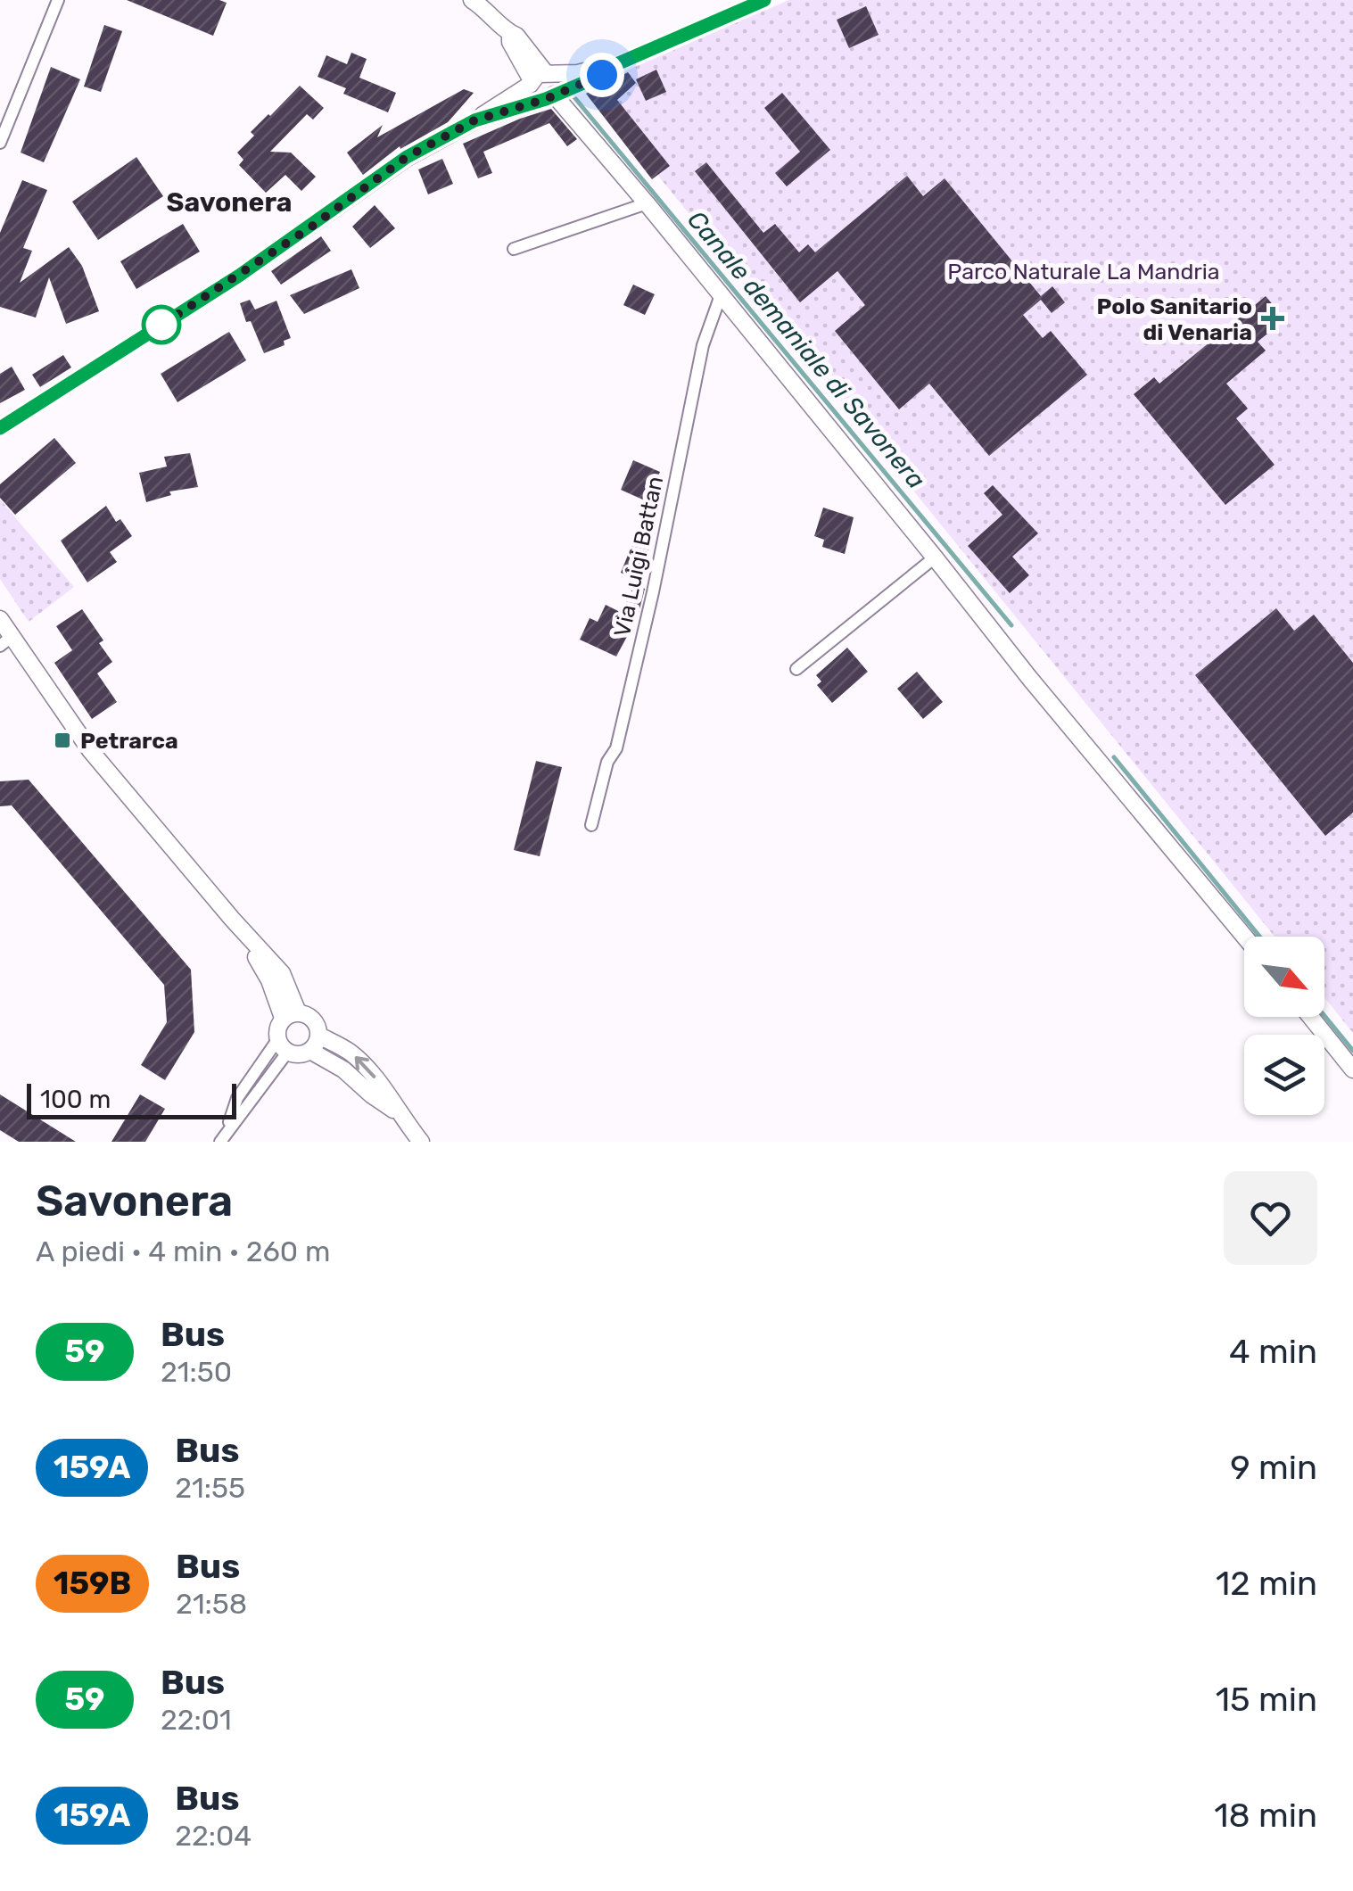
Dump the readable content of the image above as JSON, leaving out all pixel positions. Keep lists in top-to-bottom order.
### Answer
{
  "streets": {
    "street": ["Via Luigi Battan"]
  },
  "districts": ["Savonera"],
  "water": ["Canale demaniale di Savonera"],
  "parks": ["Parco Naturale La Mandria"],
  "places": {
    "health": ["Polo Sanitario di Venaria"],
    "transit": ["Petrarca"]
  },
  "lines": ["bus line 59"],
  "scale_bar": "100 m",
  "north": "bottom right",
  "page": {
    "scale": "100 m",
    "heading": ["Savonera", "A piedi · 4 min · 260 m"],
    "list": [
      {
        "mark": "59",
        "name": "Bus",
        "note": "21:50",
        "value": "4 min"
      },
      {
        "mark": "159A",
        "name": "Bus",
        "note": "21:55",
        "value": "9 min"
      },
      {
        "mark": "159B",
        "name": "Bus",
        "note": "21:58",
        "value": "12 min"
      },
      {
        "mark": "59",
        "name": "Bus",
        "note": "22:01",
        "value": "15 min"
      },
      {
        "mark": "159A",
        "name": "Bus",
        "note": "22:04",
        "value": "18 min"
      }
    ]
  }
}
